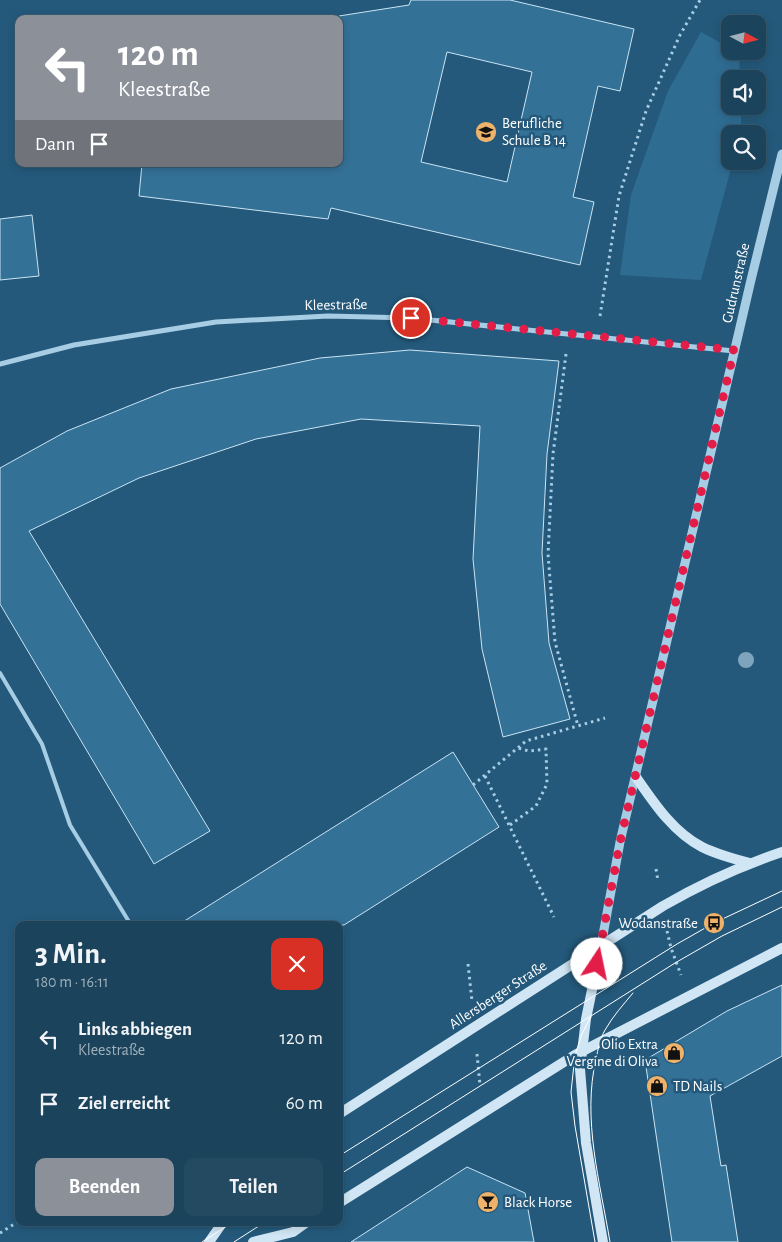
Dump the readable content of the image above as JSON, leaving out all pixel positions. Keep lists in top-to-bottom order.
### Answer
{
  "streets": {
    "main road": ["Allersberger Straße"],
    "street": ["Gudrunstraße", "Kleestraße"]
  },
  "crossings": [
    ["Gudrunstraße", "Kleestraße"],
    ["Gudrunstraße", "Allersberger Straße"]
  ],
  "places": {
    "school or university": ["Berufliche Schule B 14"],
    "bus stop": ["Wodanstraße"],
    "shop": ["Olio Extra Vergine di Oliva", "TD Nails"],
    "bar": ["Black Horse"]
  },
  "north": "right",
  "page": {
    "turn": ["120 m", "Kleestraße"],
    "then": "Dann",
    "heading": ["3 Min.", "180 m · 16:11"],
    "list": [
      {
        "name": "Links abbiegen",
        "note": "Kleestraße",
        "value": "120 m"
      },
      {
        "name": "Ziel erreicht",
        "value": "60 m"
      }
    ],
    "buttons": ["Beenden", "Teilen"]
  }
}
